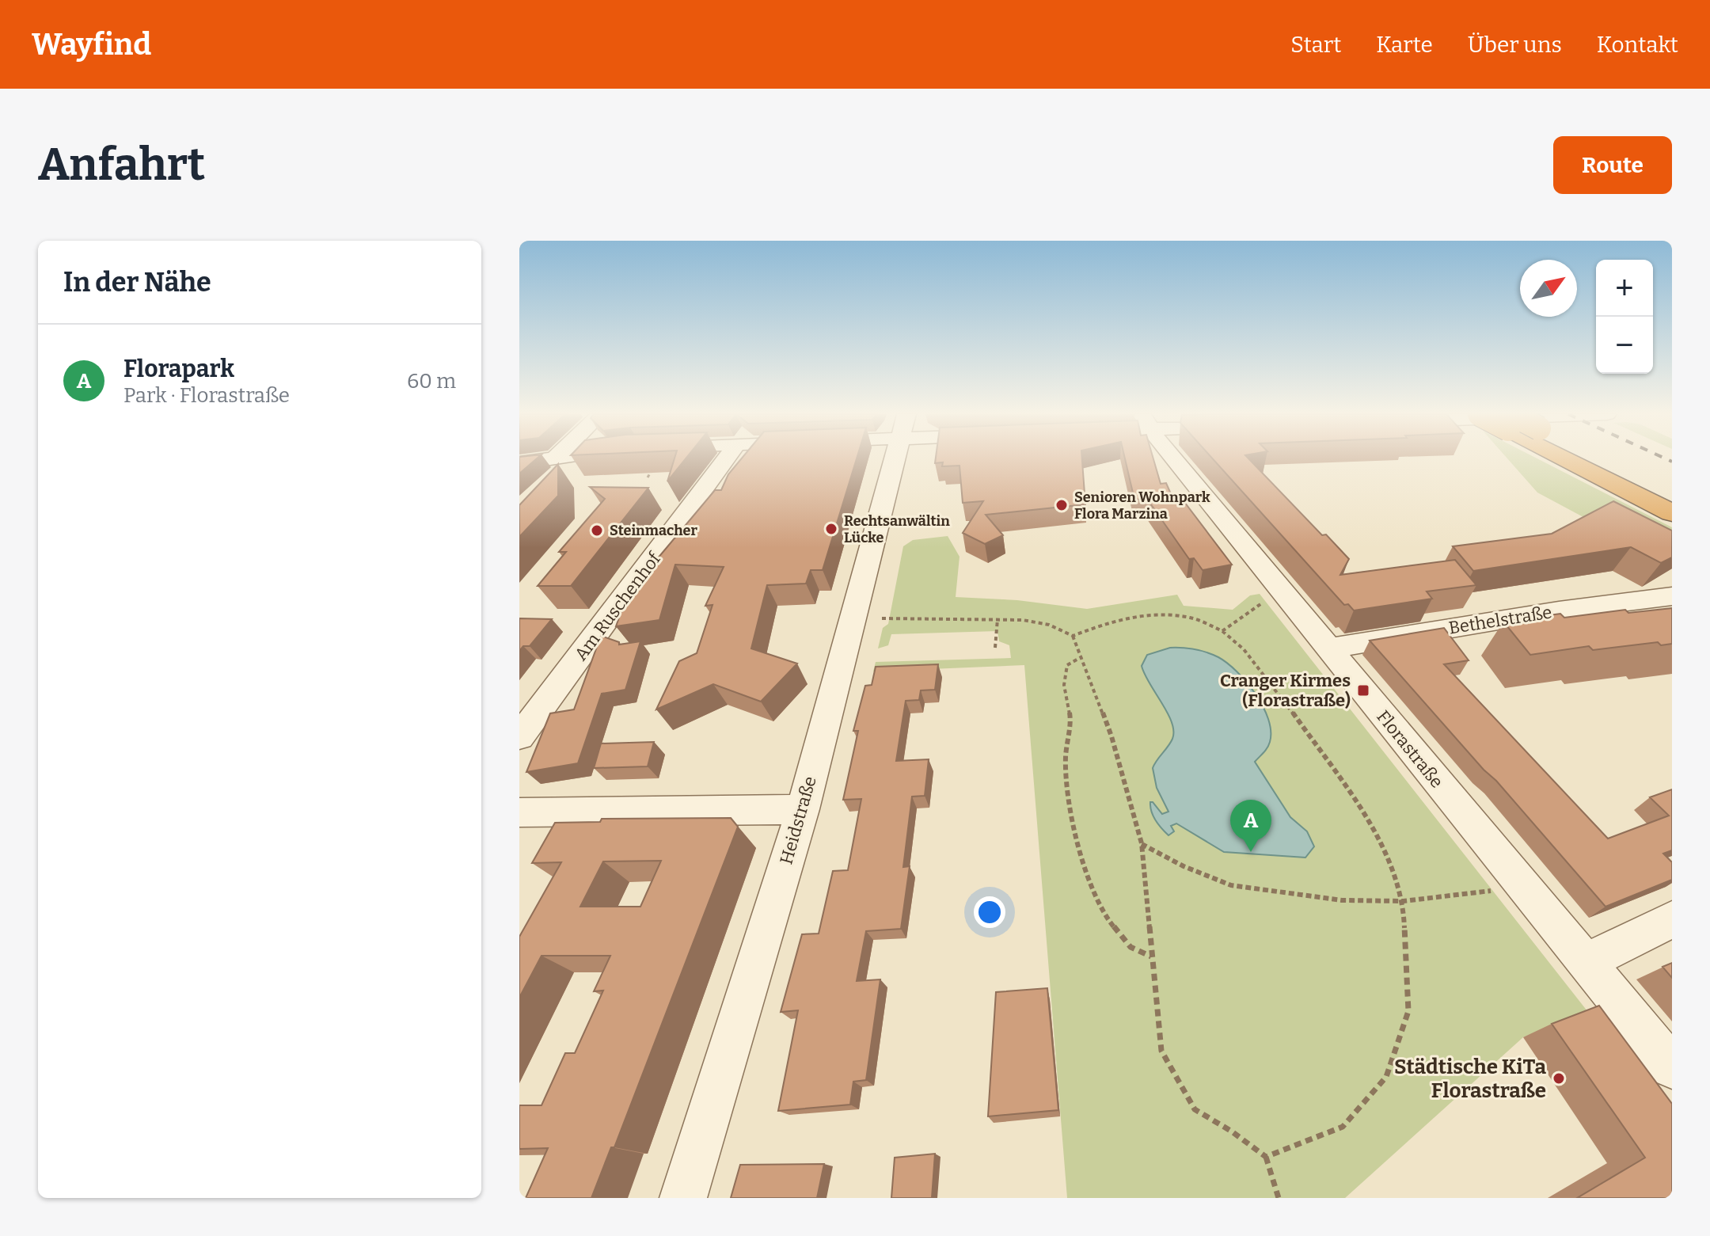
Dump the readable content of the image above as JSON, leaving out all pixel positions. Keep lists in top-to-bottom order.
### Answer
{
  "streets": {
    "street": [
      "Am Ruschenhof",
      "Bethelstraße",
      "Florastraße",
      "Heidstraße"
    ]
  },
  "crossings": [
    ["Bethelstraße", "Florastraße"]
  ],
  "places": {
    "other": [
      "Senioren Wohnpark Flora Marzina",
      "Rechtsanwältin Lücke",
      "Steinmacher",
      "Städtische KiTa Florastraße"
    ],
    "transit": ["Cranger Kirmes (Florastraße)"]
  },
  "north": "top right",
  "page": {
    "header": "Wayfind",
    "nav": [
      "Start",
      "Karte",
      "Über uns",
      "Kontakt"
    ],
    "buttons": "Route",
    "title": "Anfahrt",
    "heading": "In der Nähe",
    "map_buttons": ["+", "−"],
    "list": [
      {
        "mark": "A",
        "name": "Florapark",
        "note": "Park · Florastraße",
        "value": "60 m"
      }
    ],
    "pins": "A"
  }
}
